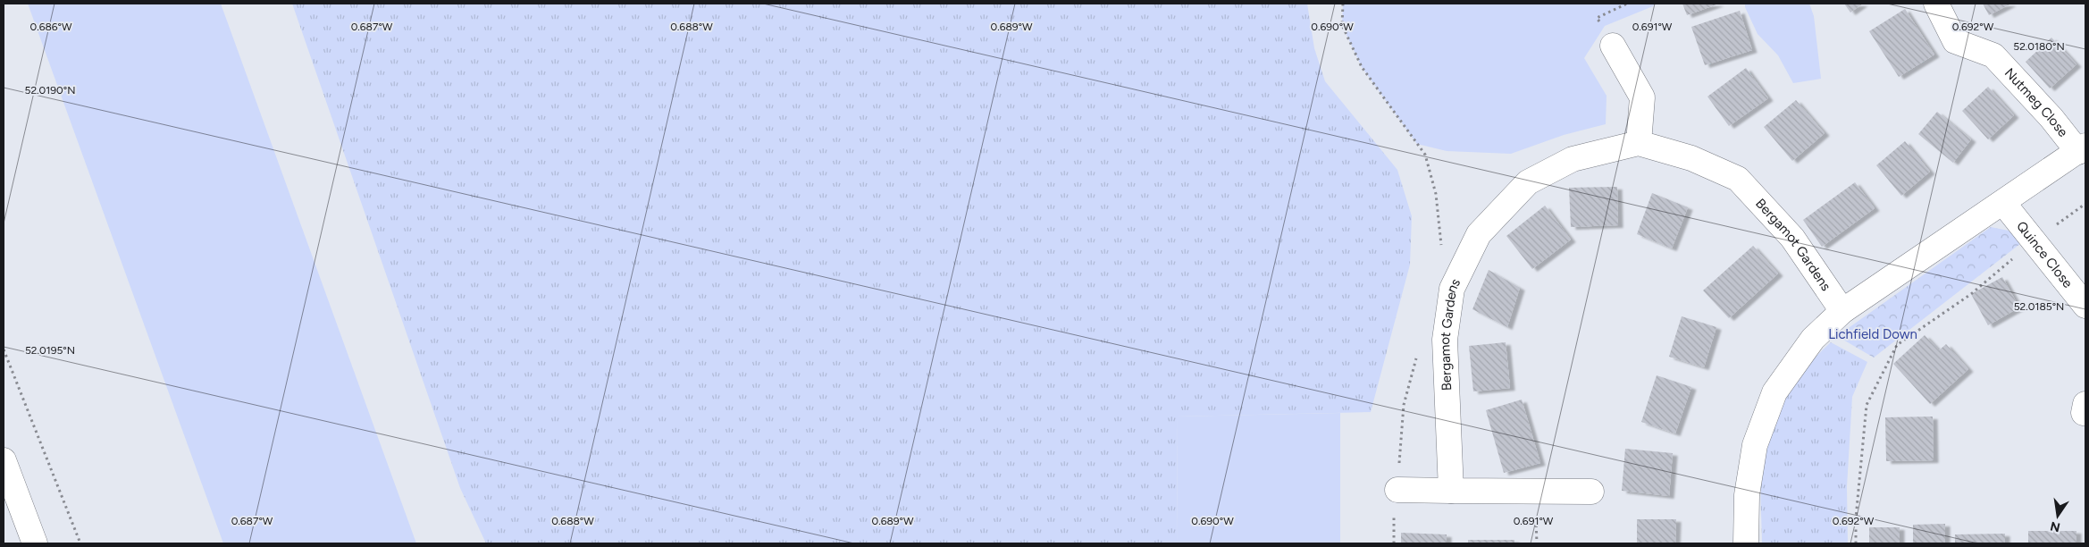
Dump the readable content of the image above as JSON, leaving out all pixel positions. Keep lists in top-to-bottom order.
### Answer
{
  "streets": {
    "main road": ["Nutmeg Close", "Bergamot Gardens", "Quince Close"]
  },
  "parks": ["Lichfield Down"],
  "north": "bottom",
  "coordinates": [
    "0.686°W",
    "0.687°W",
    "0.688°W",
    "0.689°W",
    "0.690°W",
    "0.691°W",
    "0.692°W",
    "52.0180°N",
    "52.0190°N",
    "52.0185°N",
    "52.0195°N"
  ]
}
